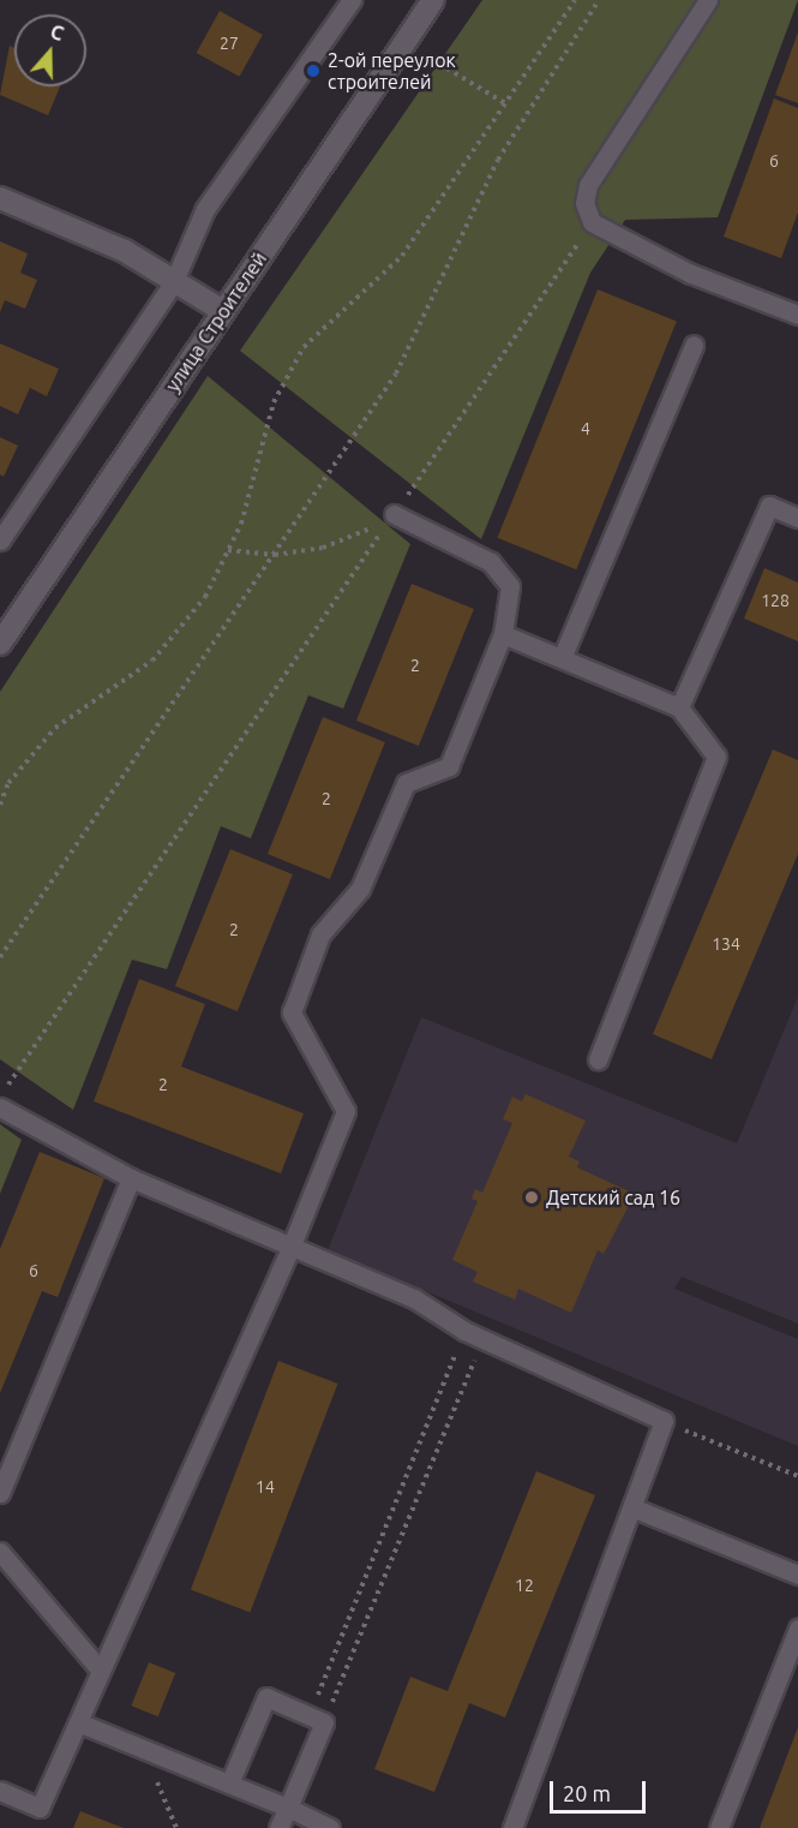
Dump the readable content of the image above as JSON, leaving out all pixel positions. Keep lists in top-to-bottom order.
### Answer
{
  "streets": {
    "street": ["улица Строителей"]
  },
  "places": ["2-ой переулок строителей", "Детский сад 16"],
  "house_numbers": [
    "27",
    "6",
    "4",
    "128",
    "2",
    "2",
    "2",
    "134",
    "2",
    "6",
    "14",
    "12"
  ],
  "scale_bar": "20 m",
  "north": "top"
}
